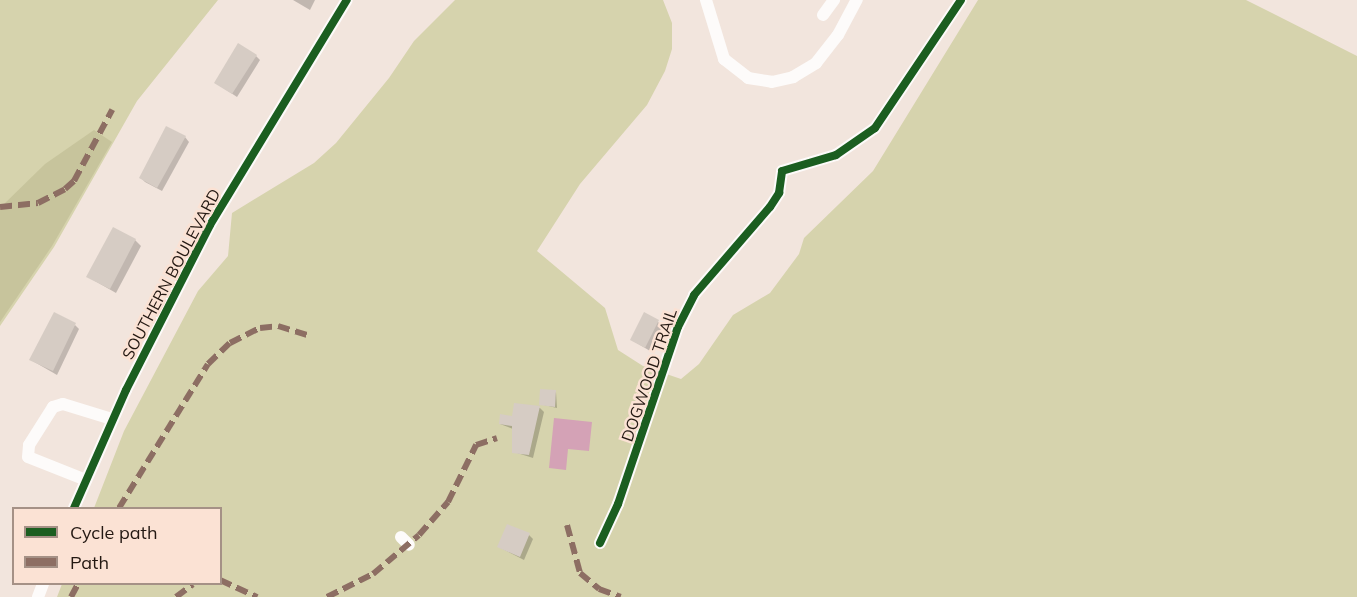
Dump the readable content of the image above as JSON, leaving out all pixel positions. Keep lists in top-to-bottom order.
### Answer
{
  "streets": {
    "street": ["SOUTHERN BOULEVARD", "DOGWOOD TRAIL"]
  },
  "legend": ["Cycle path", "Path"]
}
